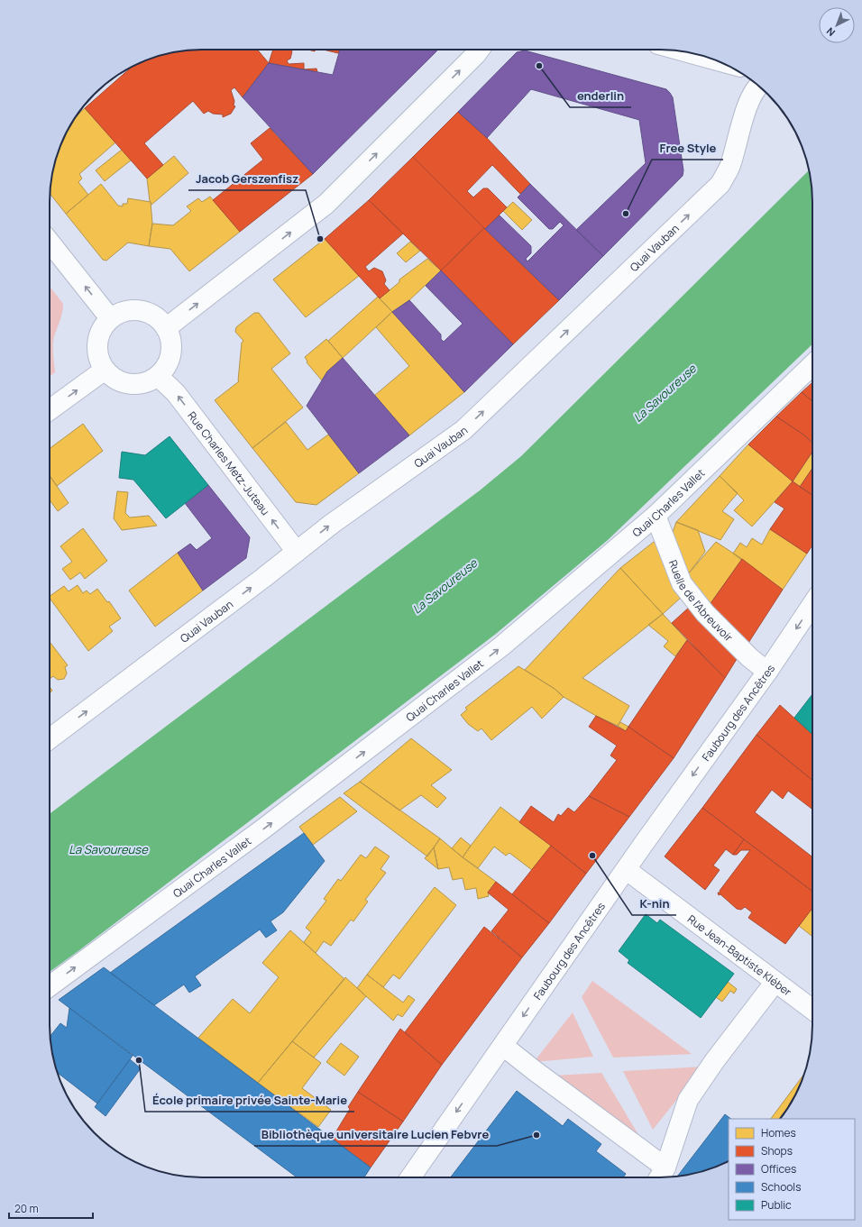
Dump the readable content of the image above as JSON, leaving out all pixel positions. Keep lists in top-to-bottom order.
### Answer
{
  "streets": {
    "street": [
      "Quai Vauban",
      "Rue Charles Metz-Juteau",
      "Quai Charles Vallet",
      "Ruelle de l'Abreuvoir",
      "Faubourg des Ancêtres",
      "Rue Jean-Baptiste Kléber"
    ]
  },
  "crossings": [
    ["Quai Vauban", "Rue Charles Metz-Juteau"],
    ["Quai Charles Vallet", "Ruelle de l'Abreuvoir"],
    ["Ruelle de l'Abreuvoir", "Faubourg des Ancêtres"],
    ["Faubourg des Ancêtres", "Rue Jean-Baptiste Kléber"]
  ],
  "one_way": [
    "Quai Vauban",
    "Rue Charles Metz-Juteau",
    "Quai Charles Vallet",
    "Faubourg des Ancêtres"
  ],
  "water": ["La Savoureuse"],
  "places": [
    "enderlin",
    "Free Style",
    "Jacob Gerszenfisz",
    "K-nin",
    "École primaire privée Sainte-Marie",
    "Bibliothèque universitaire Lucien Febvre"
  ],
  "legend": [
    "Homes",
    "Shops",
    "Offices",
    "Schools",
    "Public"
  ],
  "scale_bar": "20 m",
  "north": "bottom left"
}
